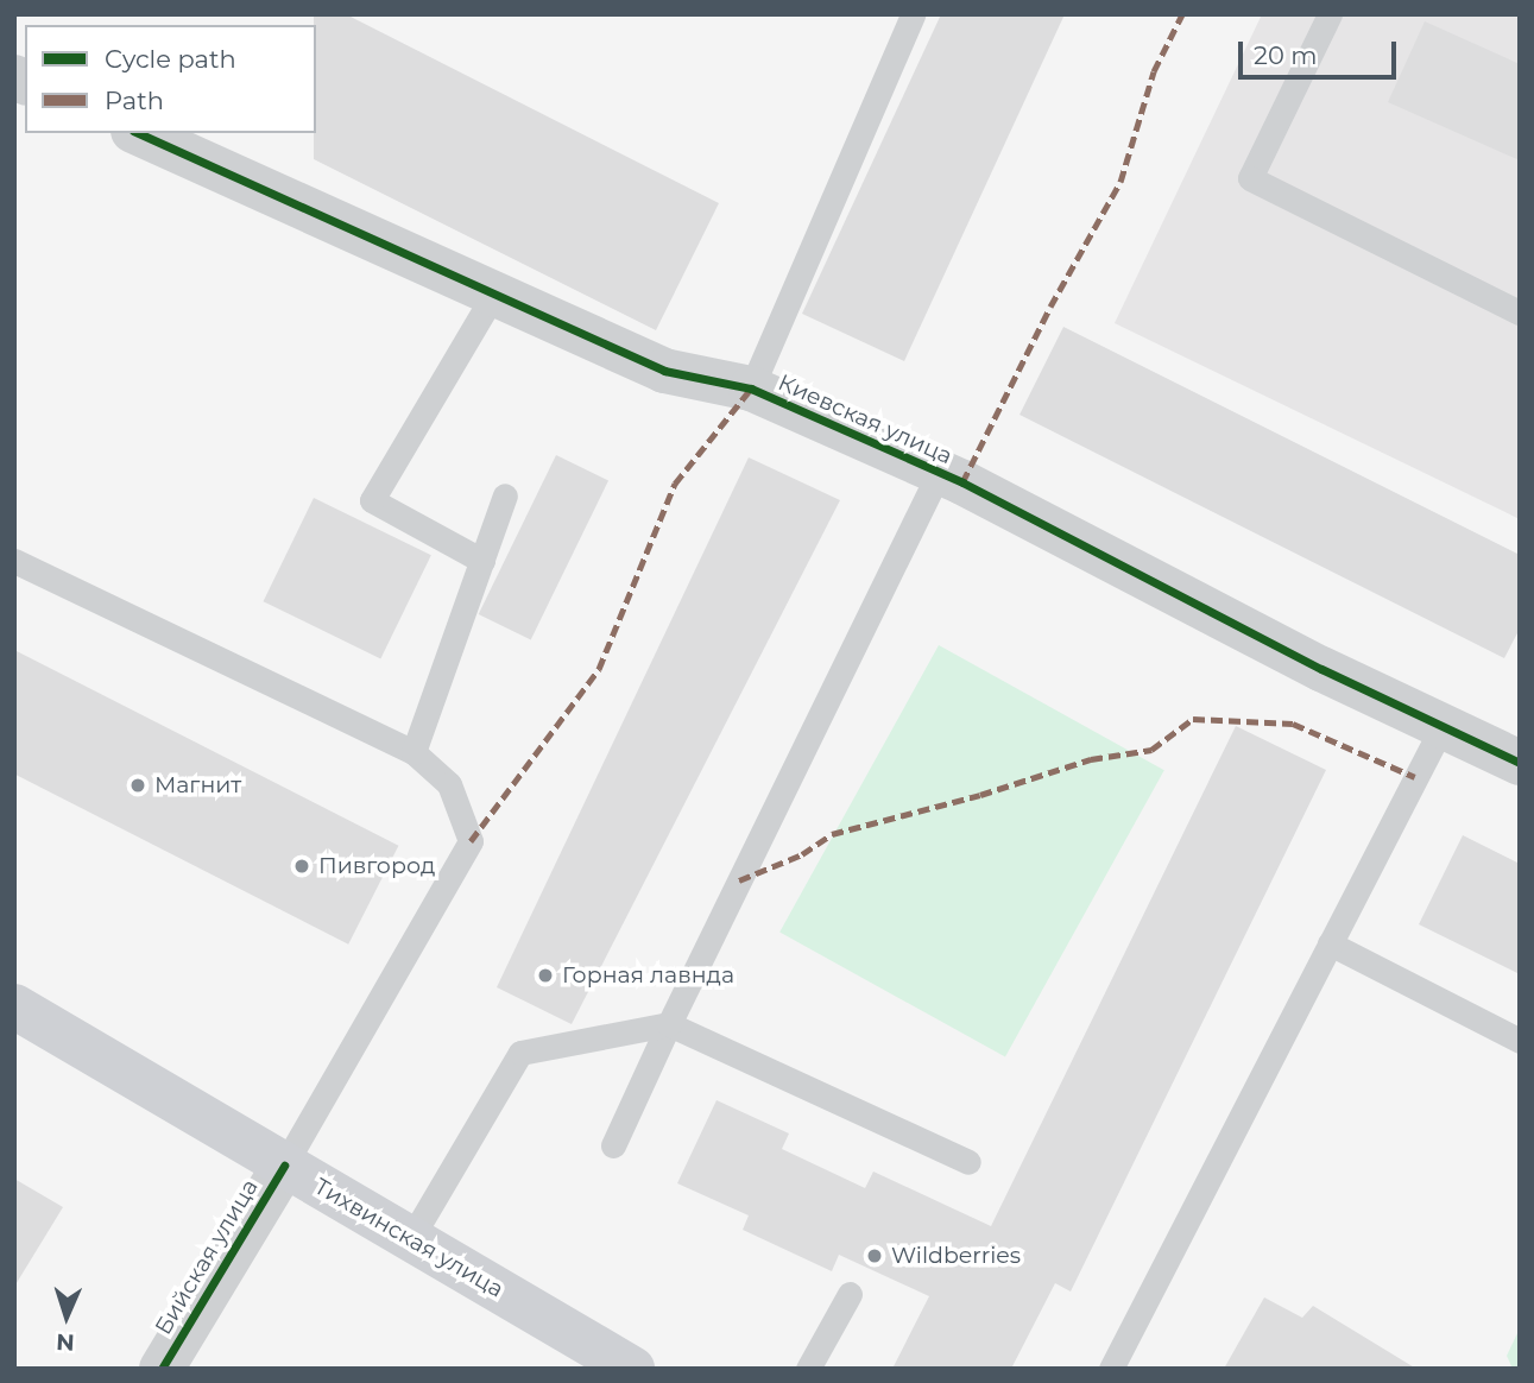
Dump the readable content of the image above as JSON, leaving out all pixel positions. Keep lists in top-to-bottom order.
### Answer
{
  "streets": {
    "main road": ["Тихвинская улица"],
    "street": ["Киевская улица", "Бийская улица"]
  },
  "crossings": [
    ["Тихвинская улица", "Бийская улица"]
  ],
  "places": [
    "Магнит",
    "Пивгород",
    "Горная лавнда",
    "Wildberries"
  ],
  "legend": ["Cycle path", "Path"],
  "scale_bar": "20 m",
  "north": "bottom"
}
